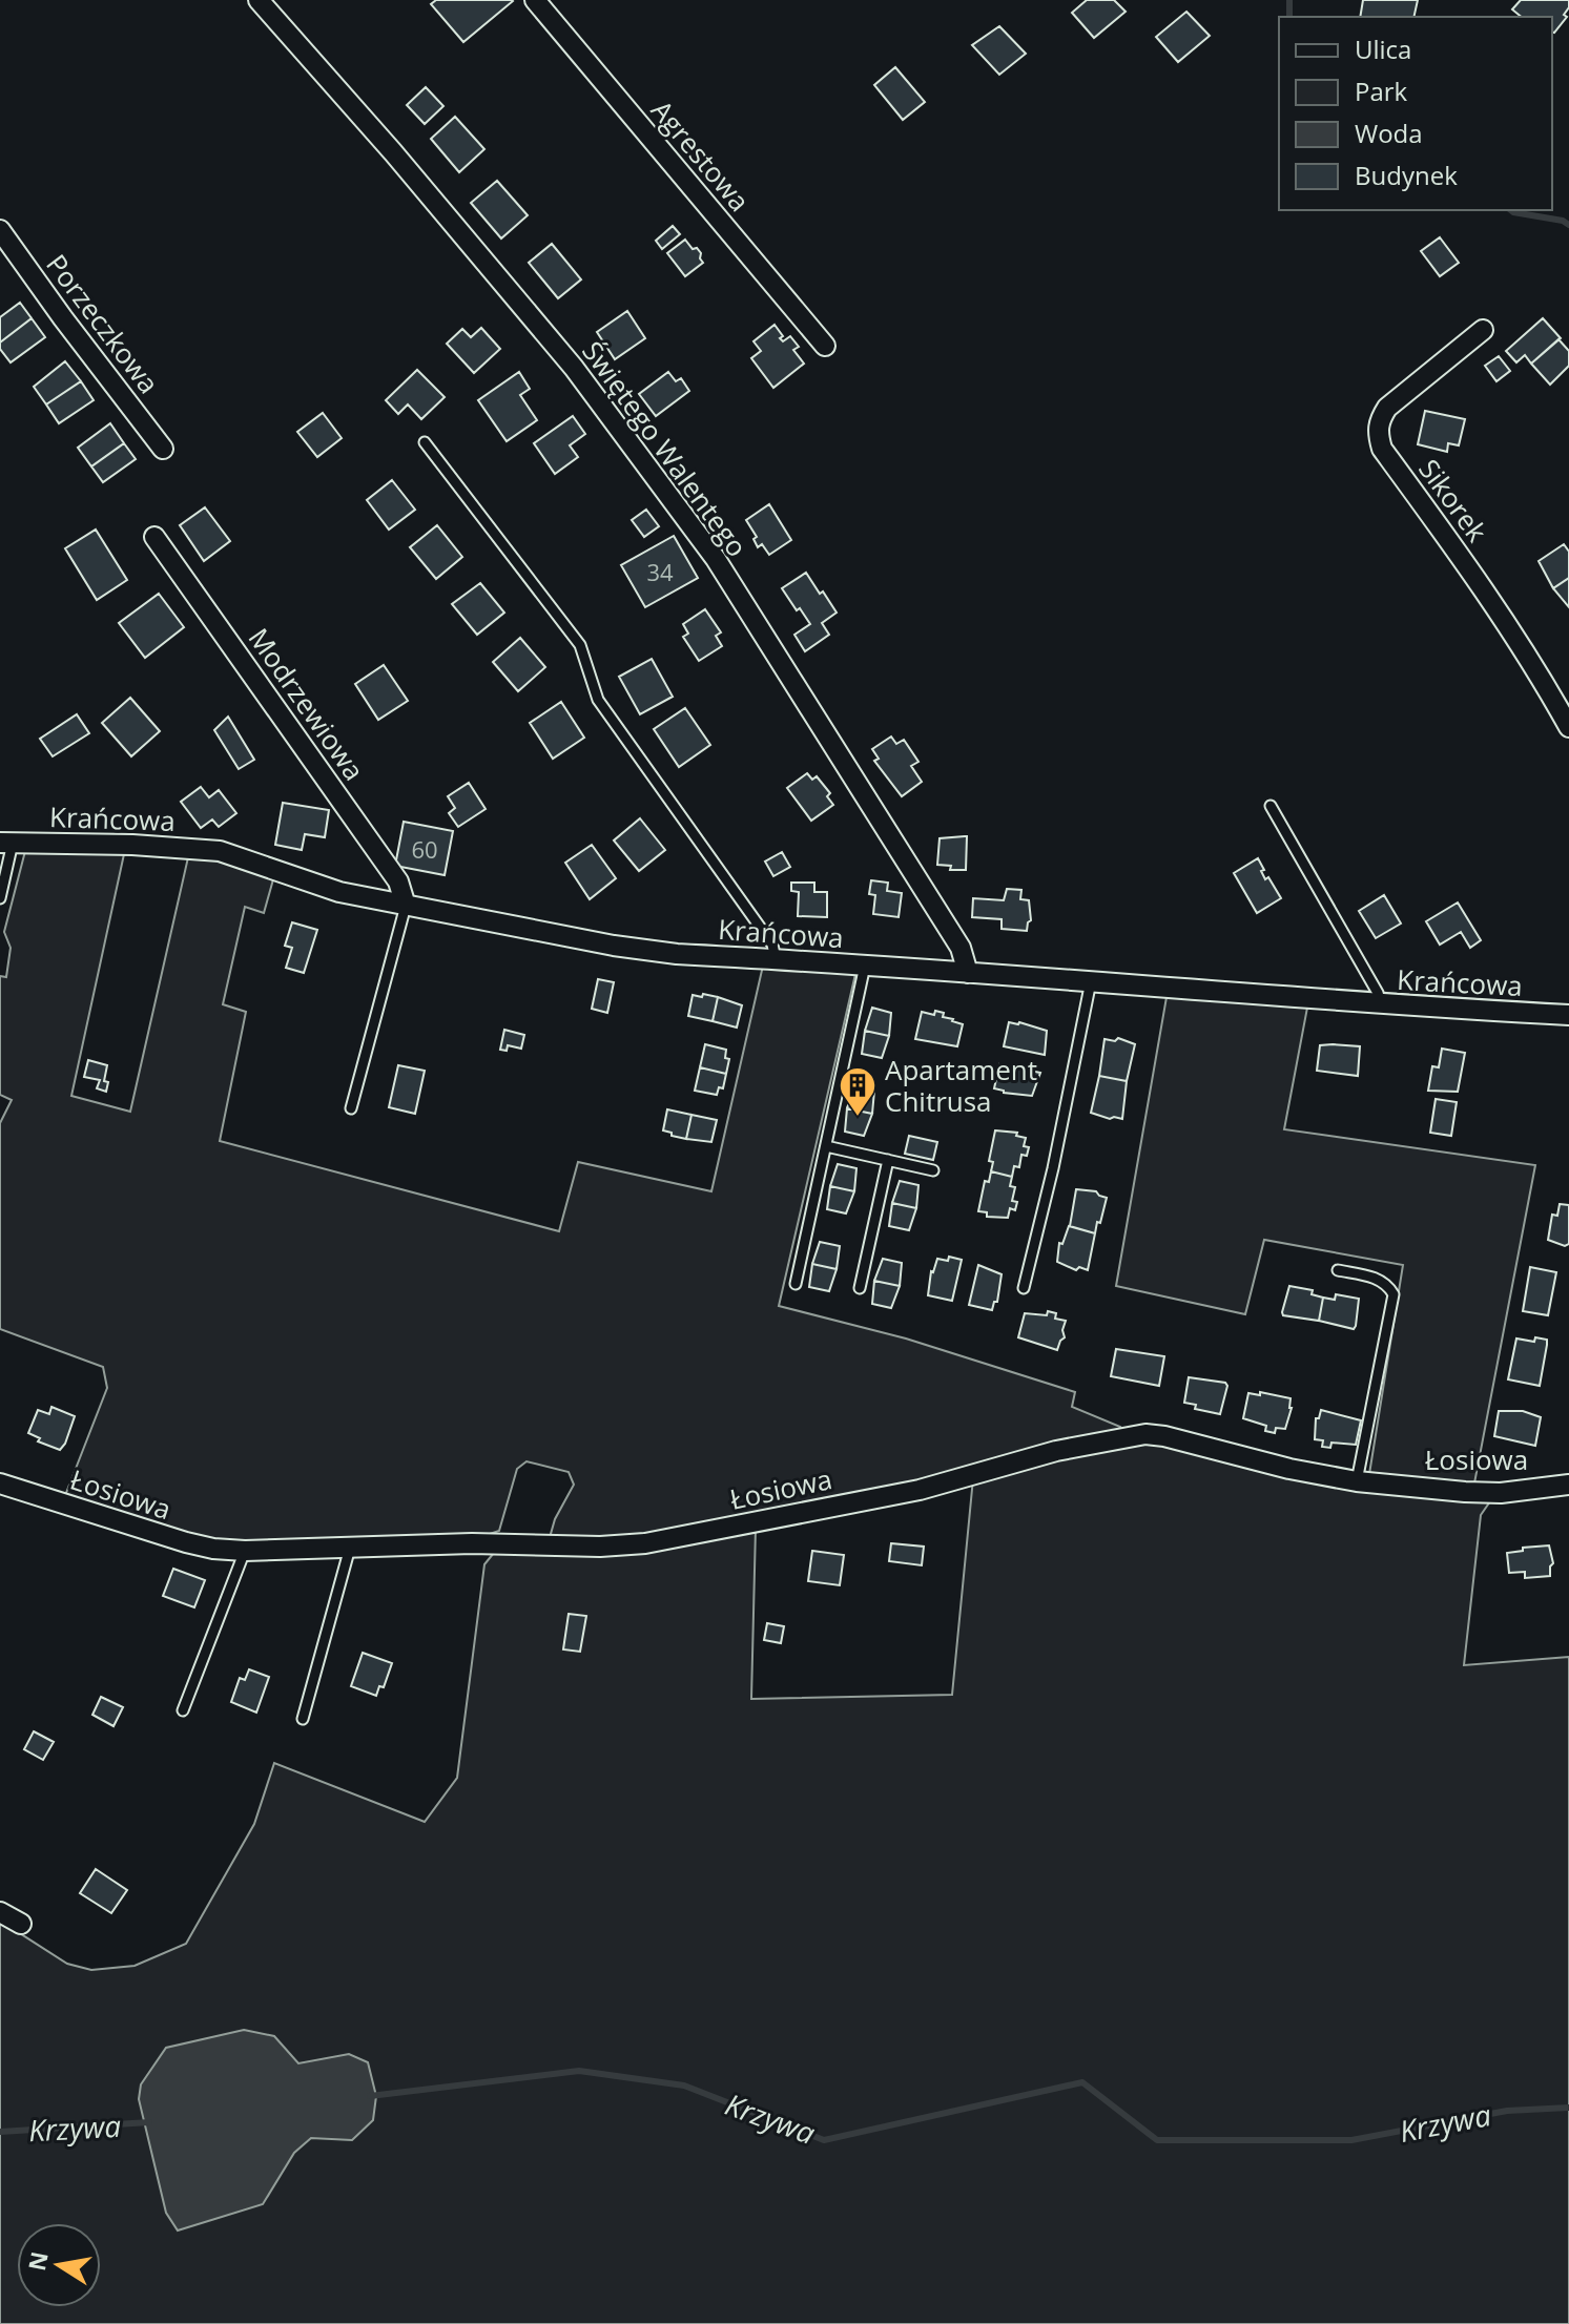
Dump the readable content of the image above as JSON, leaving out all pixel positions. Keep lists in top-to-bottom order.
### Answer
{
  "streets": {
    "street": [
      "Agrestowa",
      "Porzeczkowa",
      "Świętego Walentego",
      "Sikorek",
      "Modrzewiowa",
      "Krańcowa",
      "Łosiowa"
    ]
  },
  "crossings": [
    ["Świętego Walentego", "Krańcowa"],
    ["Modrzewiowa", "Krańcowa"]
  ],
  "water": ["Krzywa"],
  "places": {
    "building": ["Apartament Chitrusa"]
  },
  "house_numbers": ["34", "60"],
  "legend": [
    "Ulica",
    "Park",
    "Woda",
    "Budynek"
  ],
  "north": "left"
}
